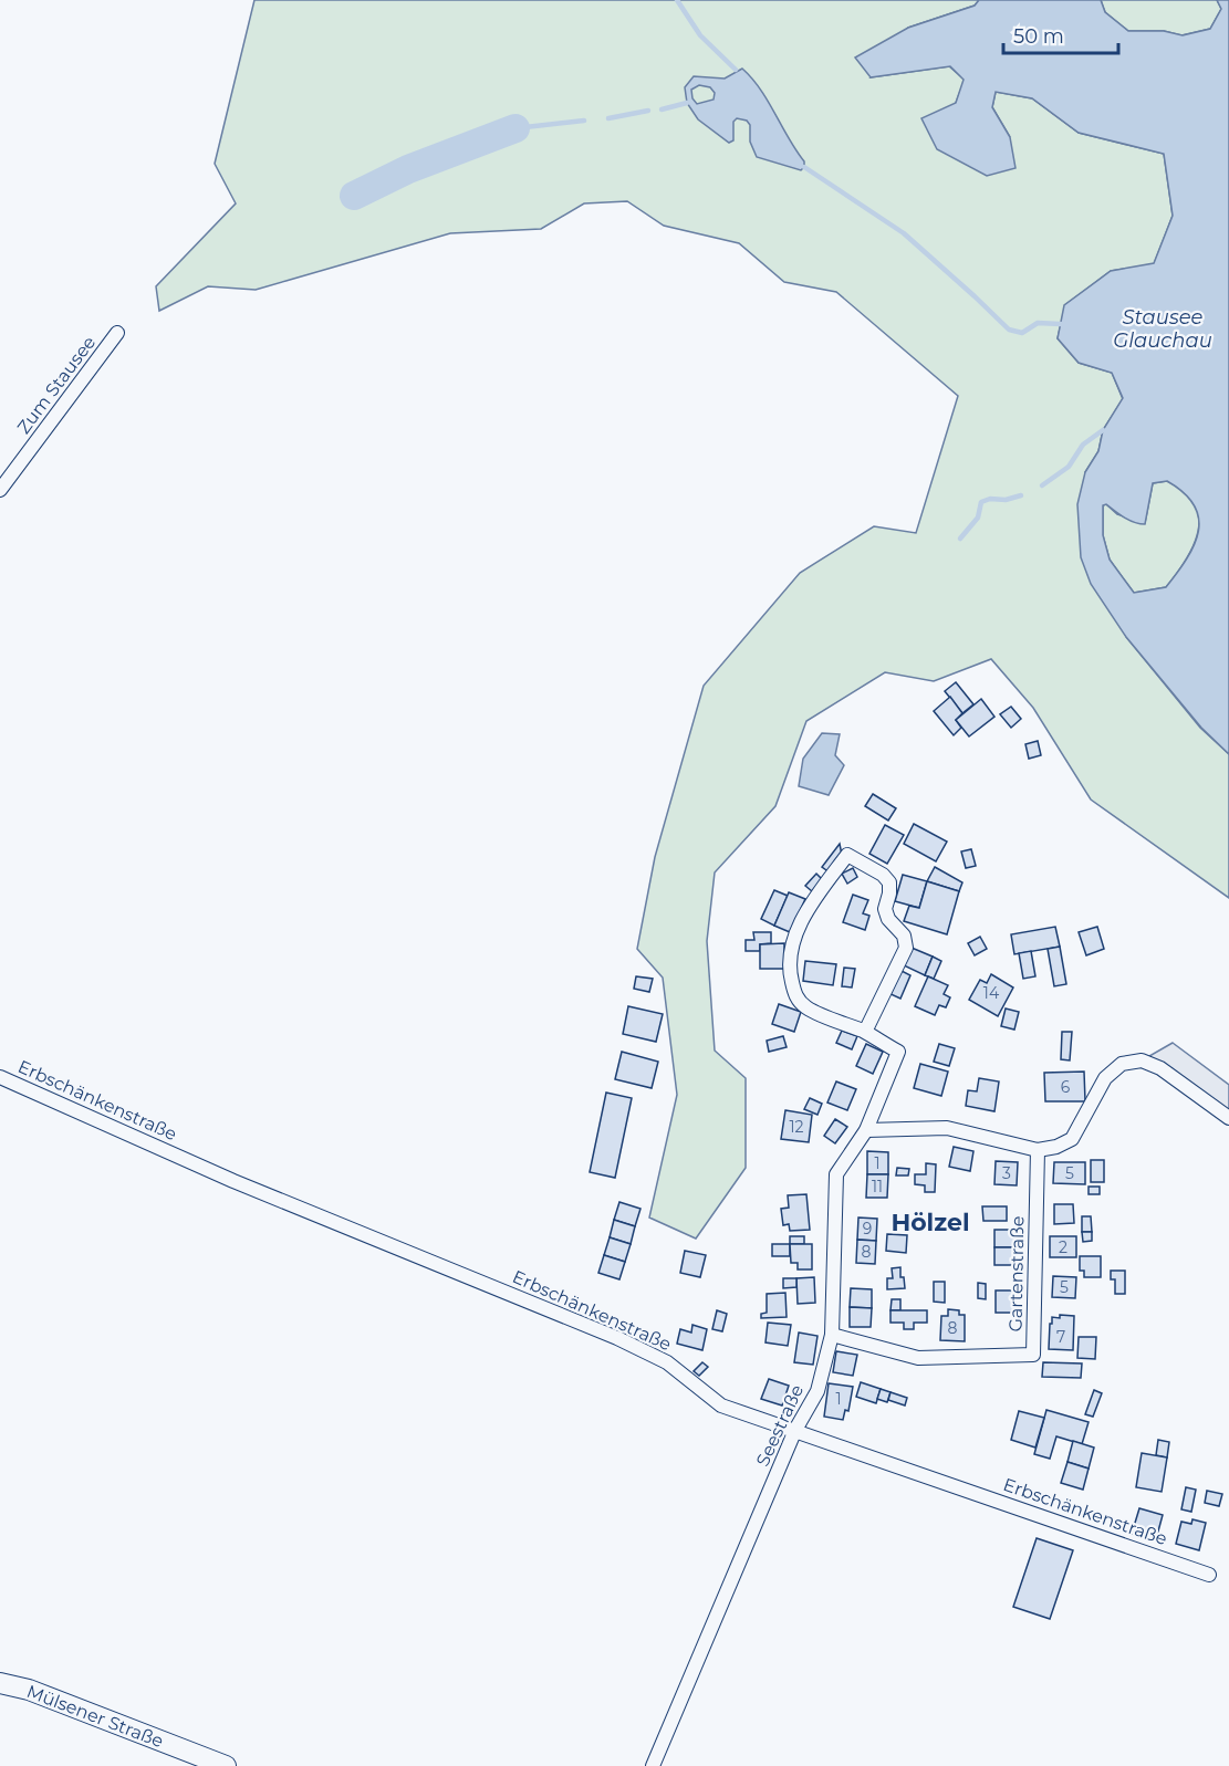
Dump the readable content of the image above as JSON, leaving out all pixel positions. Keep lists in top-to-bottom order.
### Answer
{
  "streets": {
    "street": [
      "Zum Stausee",
      "Erbschänkenstraße",
      "Gartenstraße",
      "Seestraße",
      "Mülsener Straße"
    ]
  },
  "crossings": [
    ["Erbschänkenstraße", "Seestraße"],
    ["Gartenstraße", "Seestraße"]
  ],
  "districts": ["Hölzel"],
  "water": ["Stausee Glauchau"],
  "house_numbers": [
    "14",
    "6",
    "12",
    "1",
    "3",
    "5",
    "11",
    "9",
    "2",
    "8",
    "5",
    "8",
    "7",
    "1"
  ],
  "scale_bar": "50 m"
}
